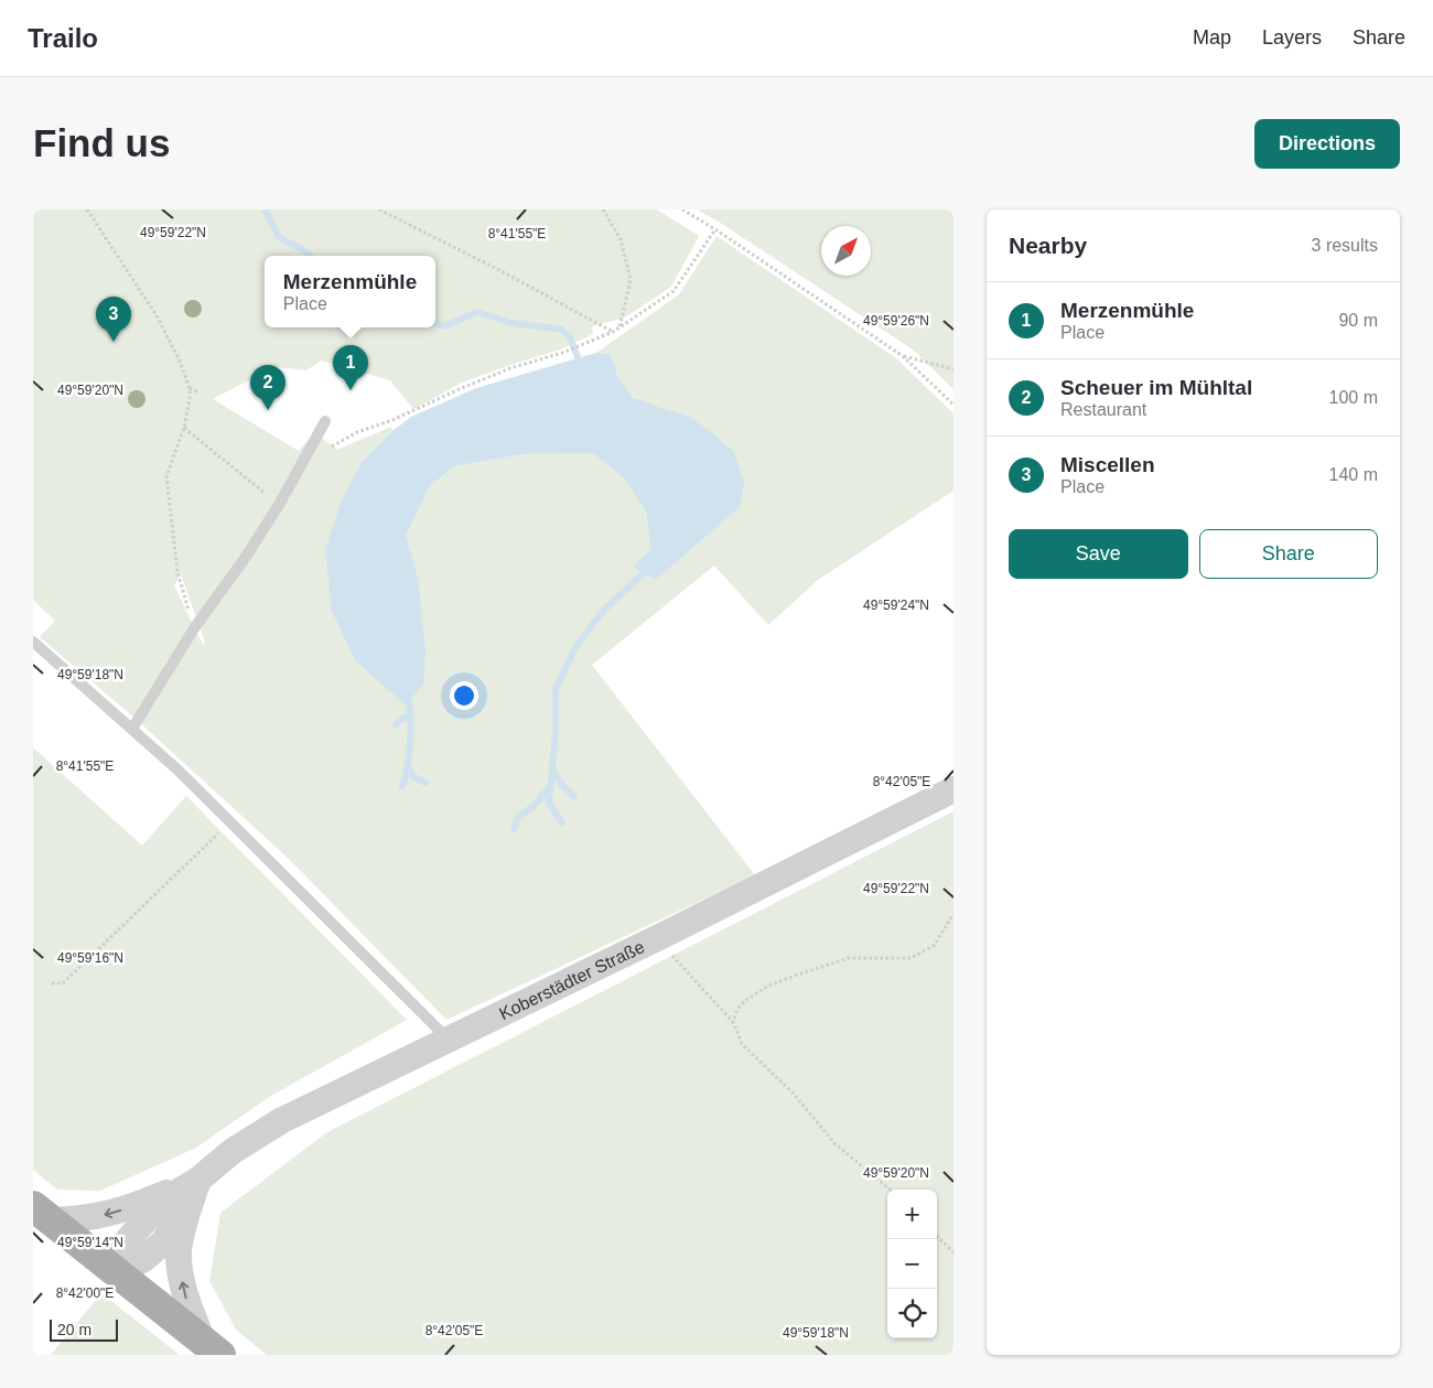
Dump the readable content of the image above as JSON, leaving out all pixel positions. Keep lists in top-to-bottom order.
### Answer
{
  "streets": {
    "street": ["Koberstädter Straße"]
  },
  "scale_bar": "20 m",
  "north": "top right",
  "page": {
    "header": "Trailo",
    "nav": ["Map", "Layers", "Share"],
    "buttons": [
      "Directions",
      ["Save", "Share"]
    ],
    "title": "Find us",
    "heading": ["Nearby", "3 results"],
    "popup": ["Merzenmühle", "Place"],
    "list": [
      {
        "mark": "1",
        "name": "Merzenmühle",
        "note": "Place",
        "value": "90 m"
      },
      {
        "mark": "2",
        "name": "Scheuer im Mühltal",
        "note": "Restaurant",
        "value": "100 m"
      },
      {
        "mark": "3",
        "name": "Miscellen",
        "note": "Place",
        "value": "140 m"
      }
    ],
    "pins": ["3", "1", "2"],
    "map_buttons": ["+", "−"],
    "scale": "20 m"
  },
  "coordinates": [
    "49°59'22\"N",
    "8°41'55\"E",
    "49°59'26\"N",
    "49°59'20\"N",
    "49°59'24\"N",
    "49°59'18\"N",
    "8°42'05\"E",
    "49°59'16\"N",
    "49°59'14\"N",
    "8°42'00\"E"
  ]
}
